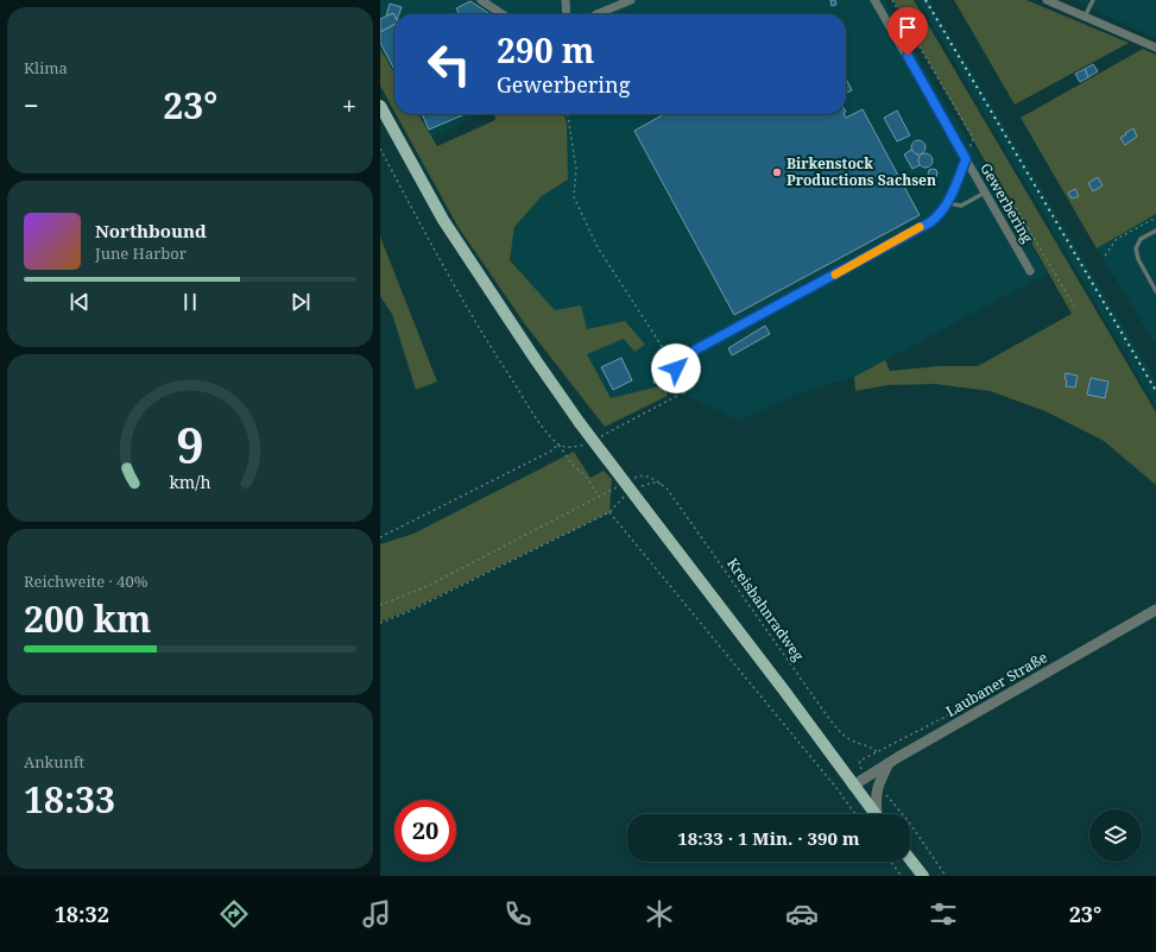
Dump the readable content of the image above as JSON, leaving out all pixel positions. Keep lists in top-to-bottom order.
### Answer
{
  "streets": {
    "street": ["Gewerbering", "Laubaner Straße"],
    "path": ["Kreisbahnradweg"]
  },
  "places": ["Birkenstock Productions Sachsen"],
  "page": {
    "tile": [
      "Klima",
      ["Reichweite · 40%", "200 km"],
      ["Ankunft", "18:33"]
    ],
    "turn": ["290 m", "Gewerbering"],
    "heat": ["−", "23°", "+"],
    "song": ["Northbound", "June Harbor"],
    "limit": "20",
    "trip": "18:33 · 1 Min. · 390 m",
    "tabs": ["18:32", "23°"],
    "gauge": ["9", "km/h"]
  }
}
